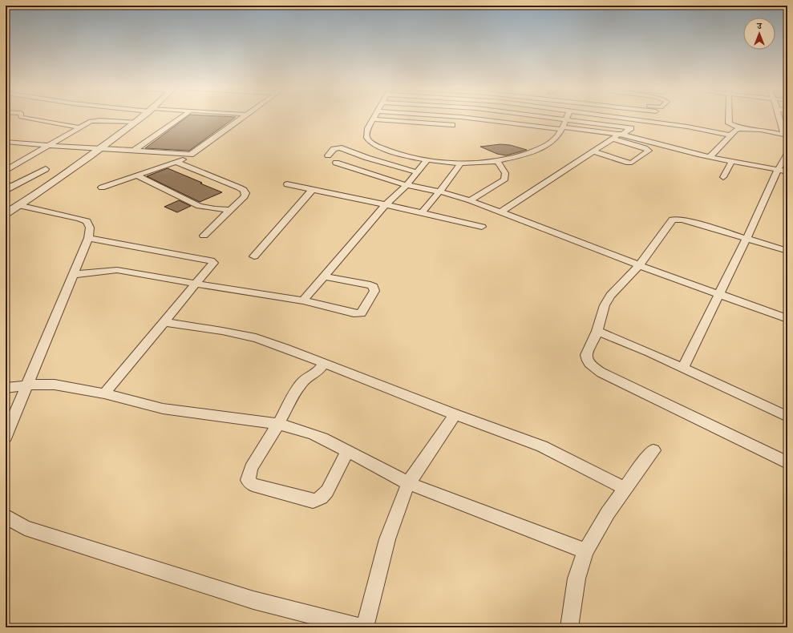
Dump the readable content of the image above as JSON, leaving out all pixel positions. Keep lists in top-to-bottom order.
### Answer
{
  "north": "top"
}
